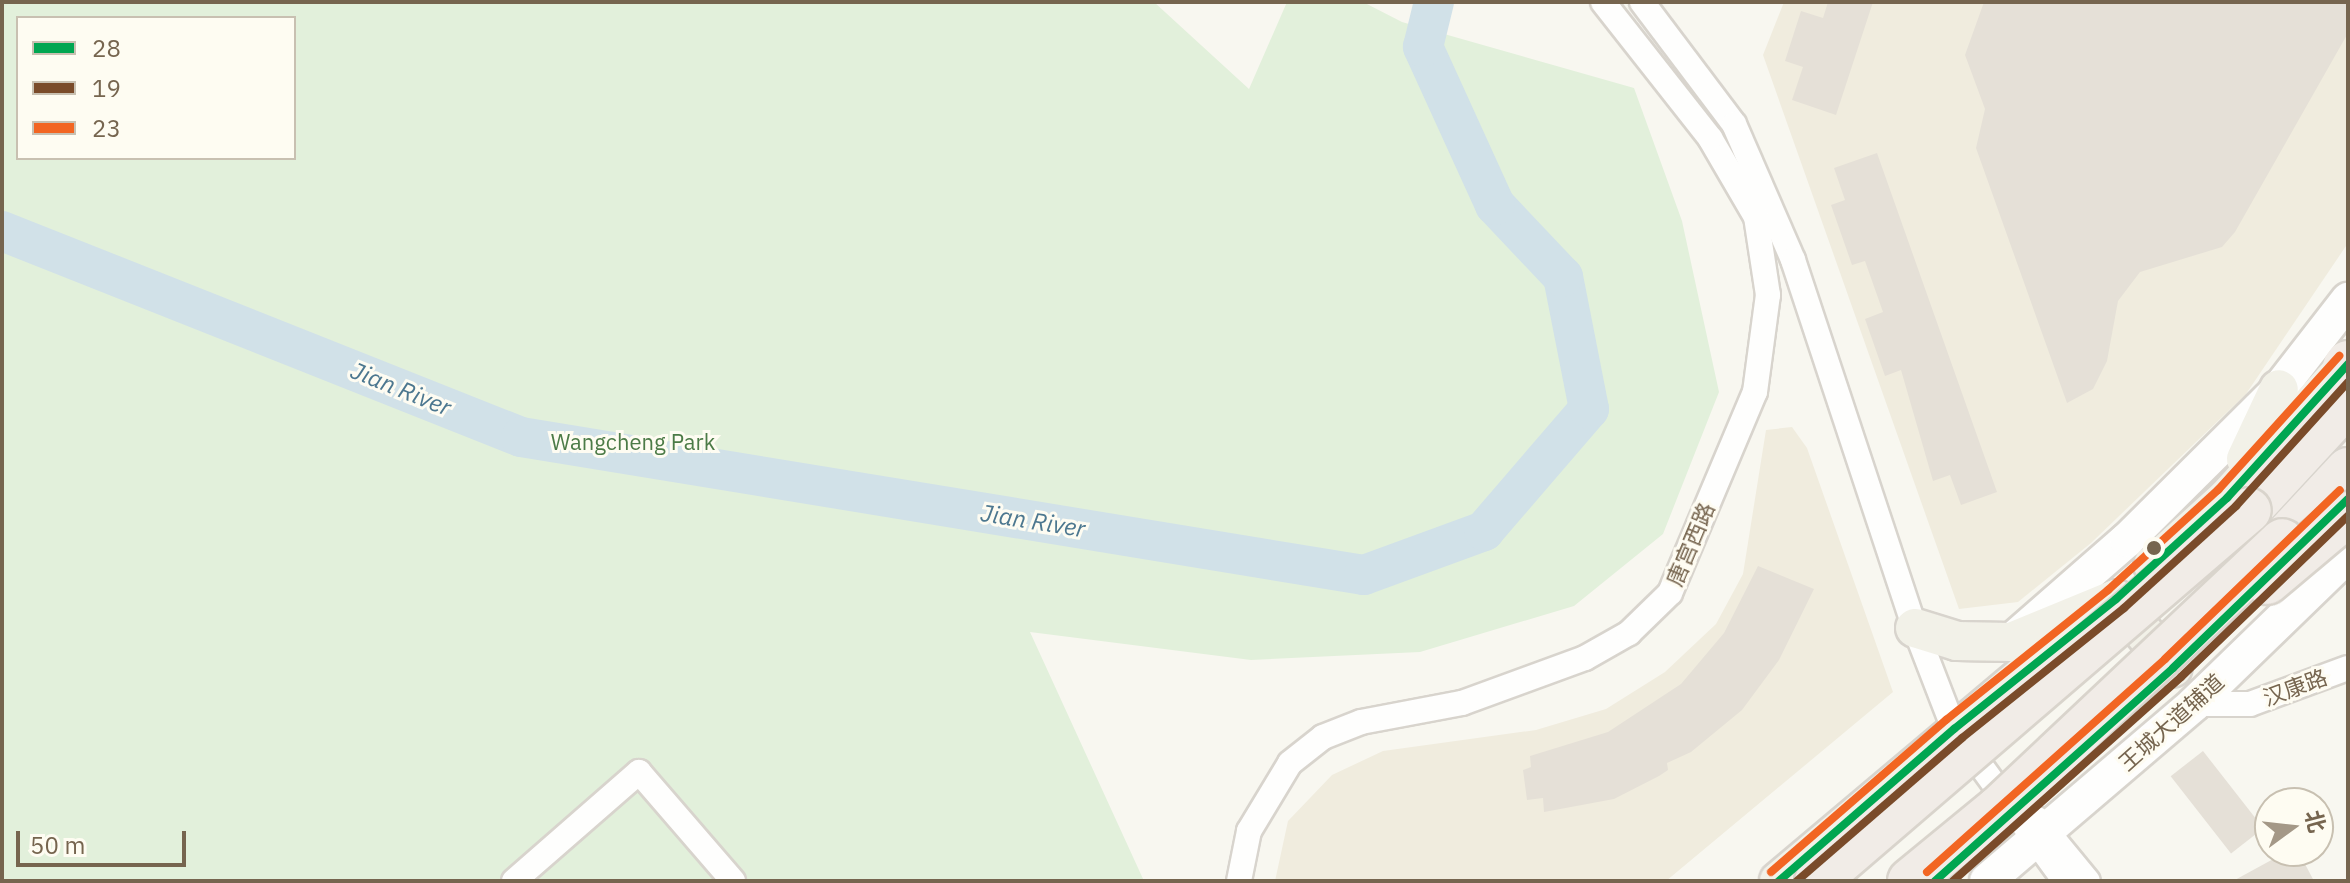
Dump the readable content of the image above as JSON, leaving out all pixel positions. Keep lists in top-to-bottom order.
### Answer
{
  "streets": {
    "main road": ["王城大道辅道"],
    "street": ["唐宫西路", "汉康路"]
  },
  "crossings": [
    ["汉康路", "王城大道辅道"]
  ],
  "water": ["Jian River"],
  "parks": ["Wangcheng Park"],
  "lines": ["transit line 23", "transit line 28", "transit line 19"],
  "legend": ["28", "19", "23"],
  "scale_bar": "50 m",
  "north": "right"
}
